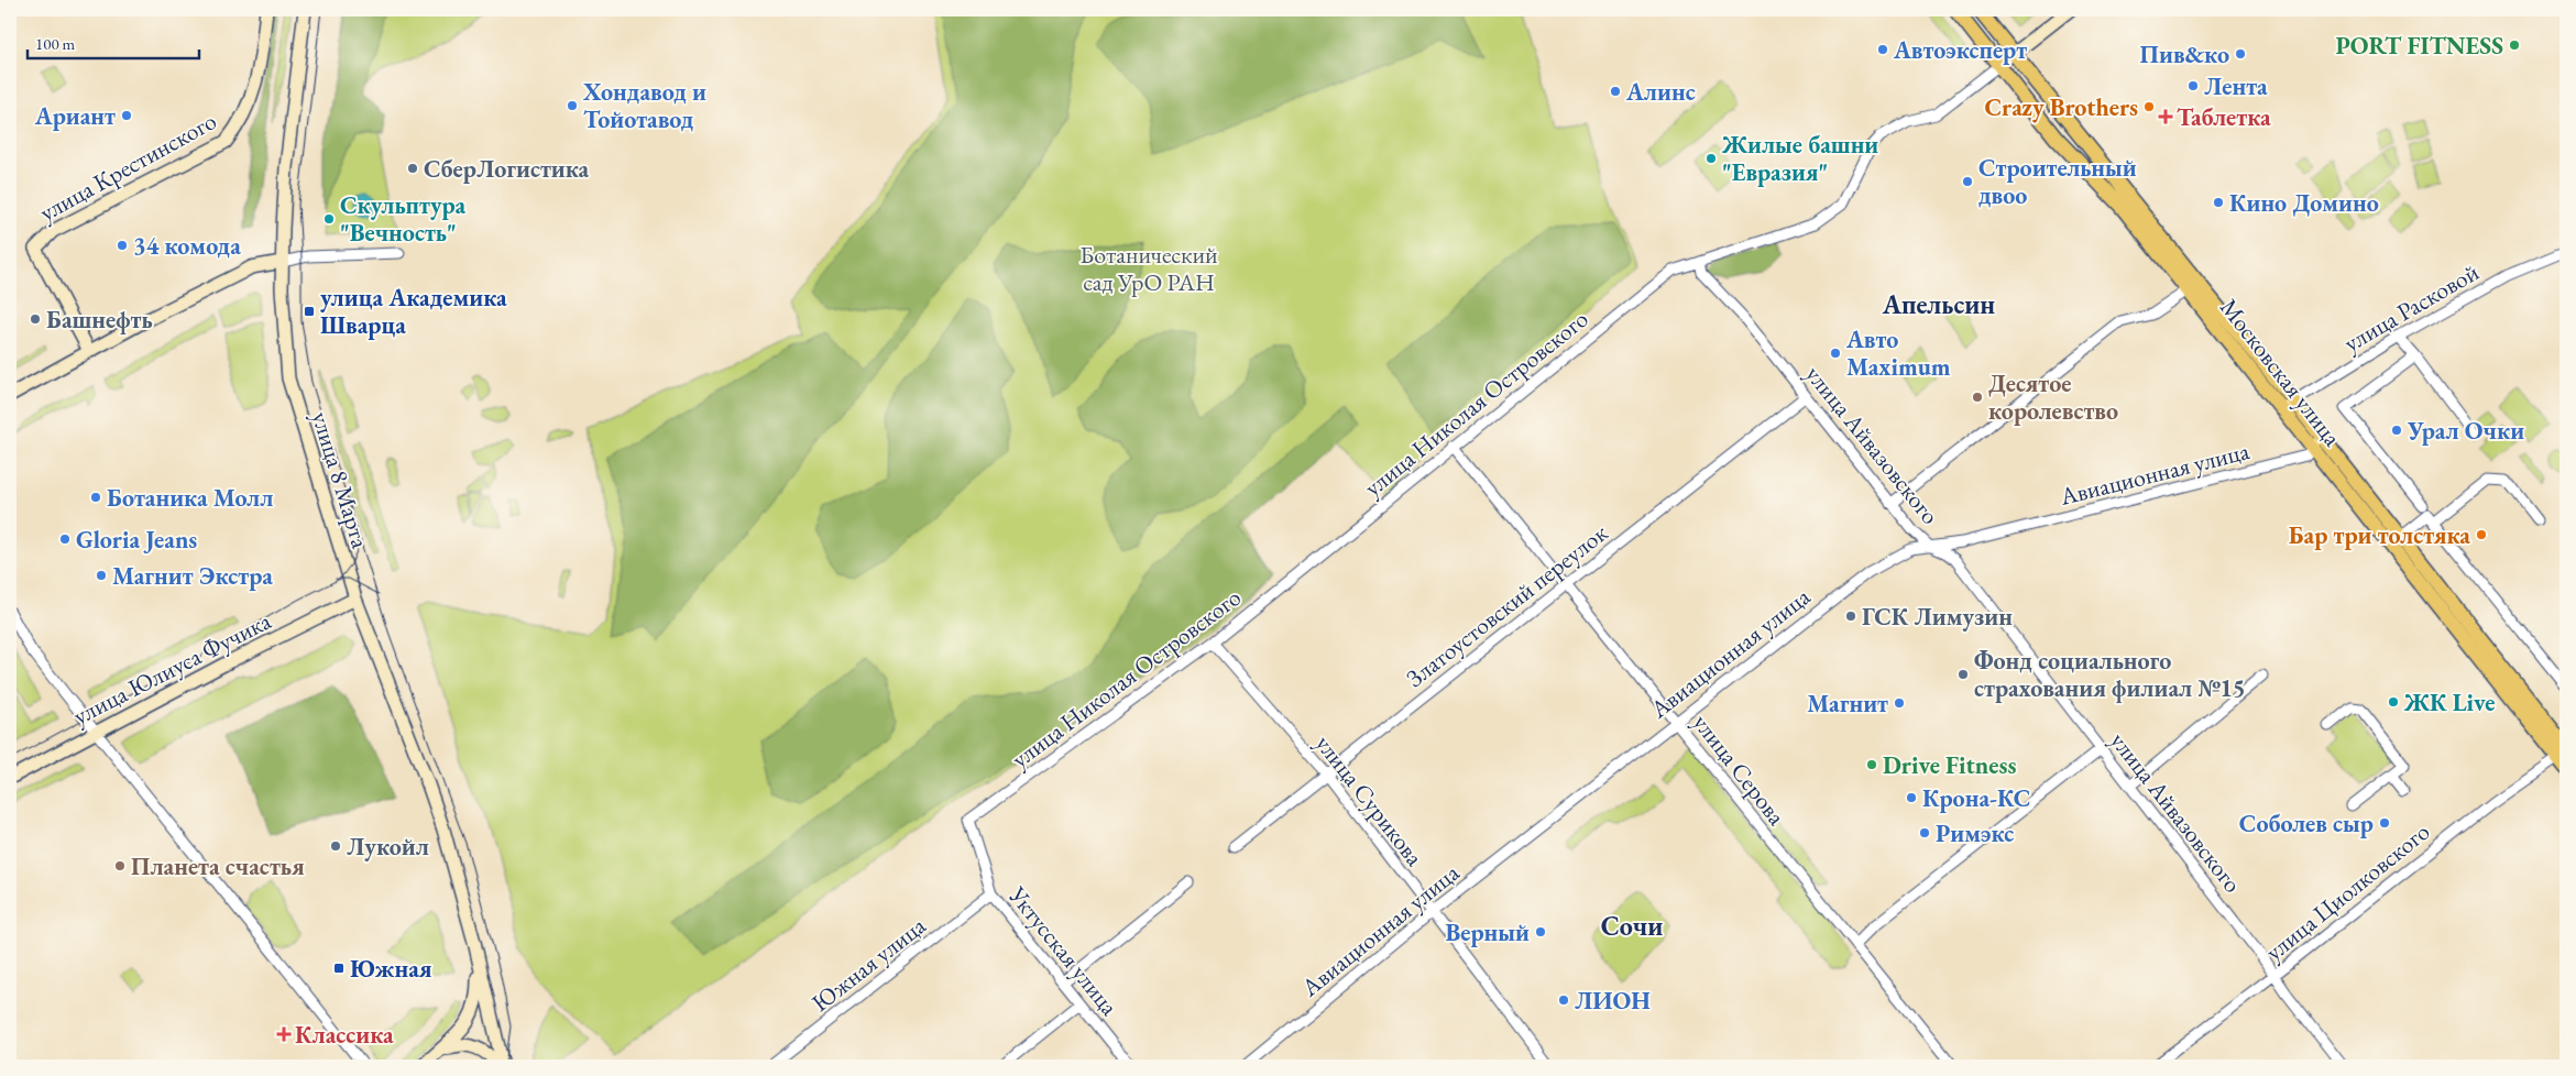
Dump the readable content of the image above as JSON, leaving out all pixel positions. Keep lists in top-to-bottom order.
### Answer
{
  "streets": {
    "main road": [
      "улица Крестинского",
      "Московская улица",
      "улица 8 Марта",
      "улица Юлиуса Фучика"
    ],
    "street": [
      "улица Расковой",
      "улица Николая Островского",
      "улица Айвазовского",
      "Авиационная улица",
      "Златоустовский переулок",
      "улица Серова",
      "улица Сурикова",
      "улица Циолковского",
      "Уктусская улица",
      "Южная улица"
    ]
  },
  "crossings": [
    ["улица Расковой", "Московская улица"],
    ["Московская улица", "улица Николая Островского"],
    ["Московская улица", "Авиационная улица"],
    ["Московская улица", "улица Циолковского"],
    ["улица Николая Островского", "улица Айвазовского"],
    ["улица Николая Островского", "улица Серова"],
    ["улица Николая Островского", "улица Сурикова"],
    ["улица Николая Островского", "Уктусская улица"],
    ["улица Айвазовского", "Авиационная улица"],
    ["улица Айвазовского", "Златоустовский переулок"],
    ["улица Айвазовского", "улица Циолковского"],
    ["Авиационная улица", "улица Серова"],
    ["Авиационная улица", "улица Сурикова"],
    ["улица 8 Марта", "улица Юлиуса Фучика"],
    ["Златоустовский переулок", "улица Серова"],
    ["Златоустовский переулок", "улица Сурикова"],
    ["Уктусская улица", "Южная улица"]
  ],
  "districts": ["Апельсин", "Сочи"],
  "parks": ["Ботанический сад УрО РАН"],
  "places": {
    "other": [
      "PORT FITNESS",
      "Автоэксперт",
      "Пив&ко",
      "Лента",
      "Алинс",
      "Хондавод и Тойотавод",
      "Crazy Brothers",
      "Ариант",
      "Жилые башни \"Евразия\"",
      "СберЛогистика",
      "Строительный двоо",
      "Кино Домино",
      "Скульптура \"Вечность\"",
      "34 комода",
      "Башнефть",
      "Авто Maximum",
      "Десятое королевство",
      "Урал Очки",
      "Ботаника Молл",
      "Бар три толстяка",
      "Gloria Jeans",
      "Магнит Экстра",
      "ГСК Лимузин",
      "Фонд социального страхования филиал №15",
      "ЖК Live",
      "Магнит",
      "Drive Fitness",
      "Крона-КС",
      "Соболев сыр",
      "Римэкс",
      "Лукойл",
      "Планета счастья",
      "Верный",
      "ЛИОН"
    ],
    "health": ["Таблетка", "Классика"],
    "transit": ["улица Академика Шварца", "Южная"]
  },
  "scale_bar": "100 m"
}
